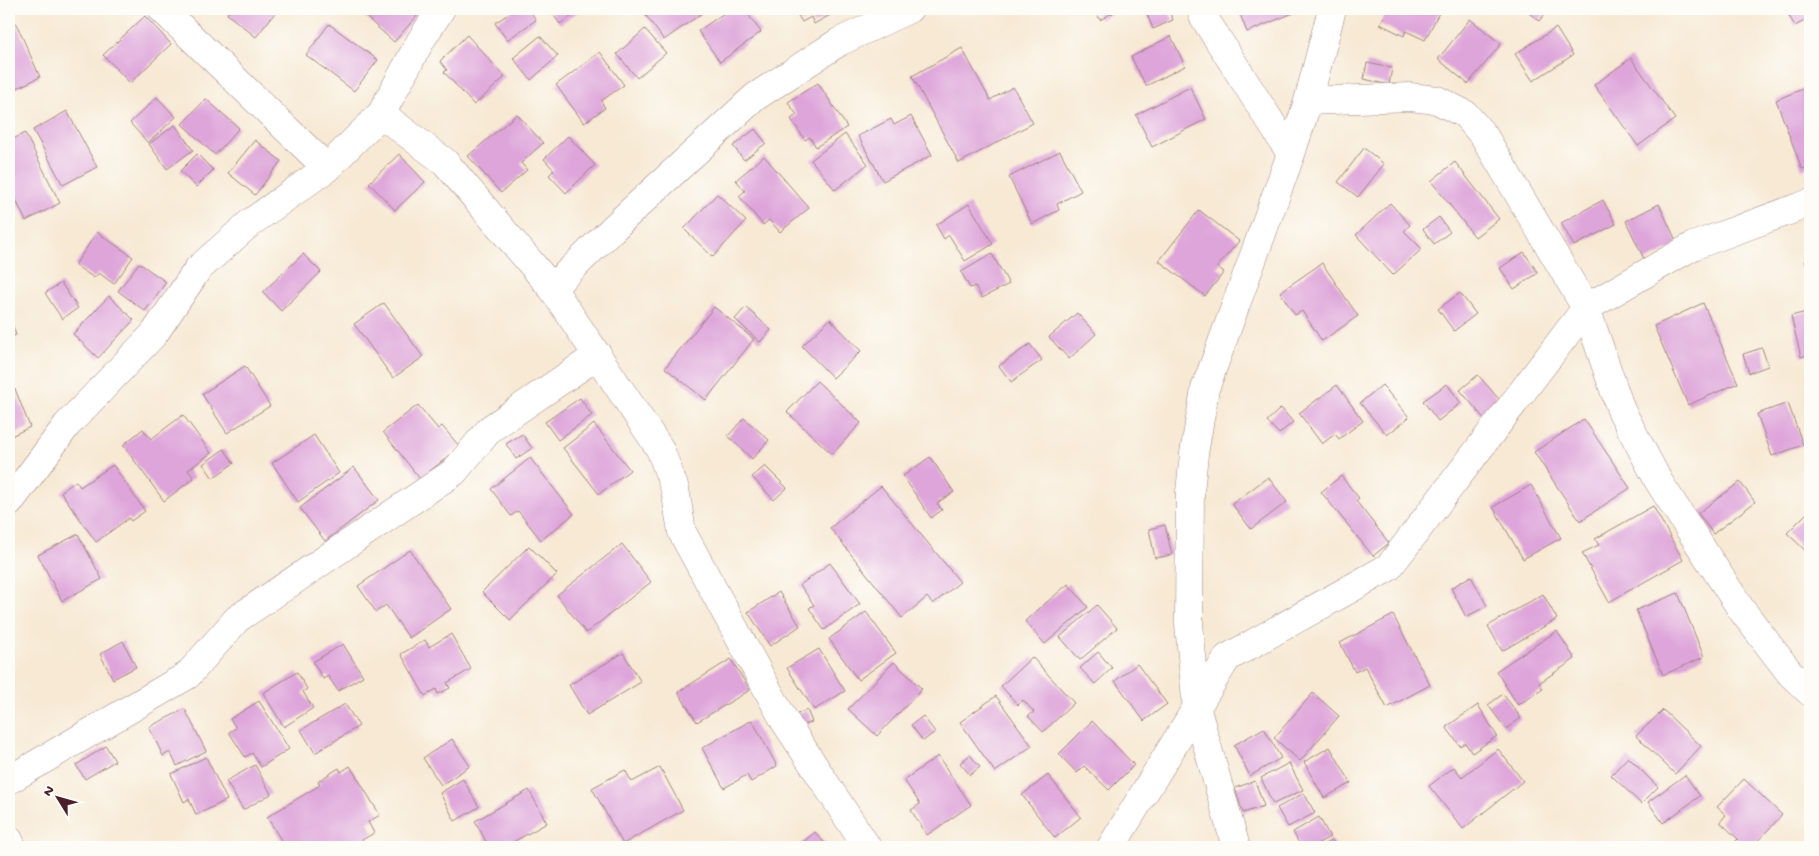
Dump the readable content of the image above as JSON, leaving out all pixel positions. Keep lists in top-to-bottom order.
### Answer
{
  "north": "top left"
}
